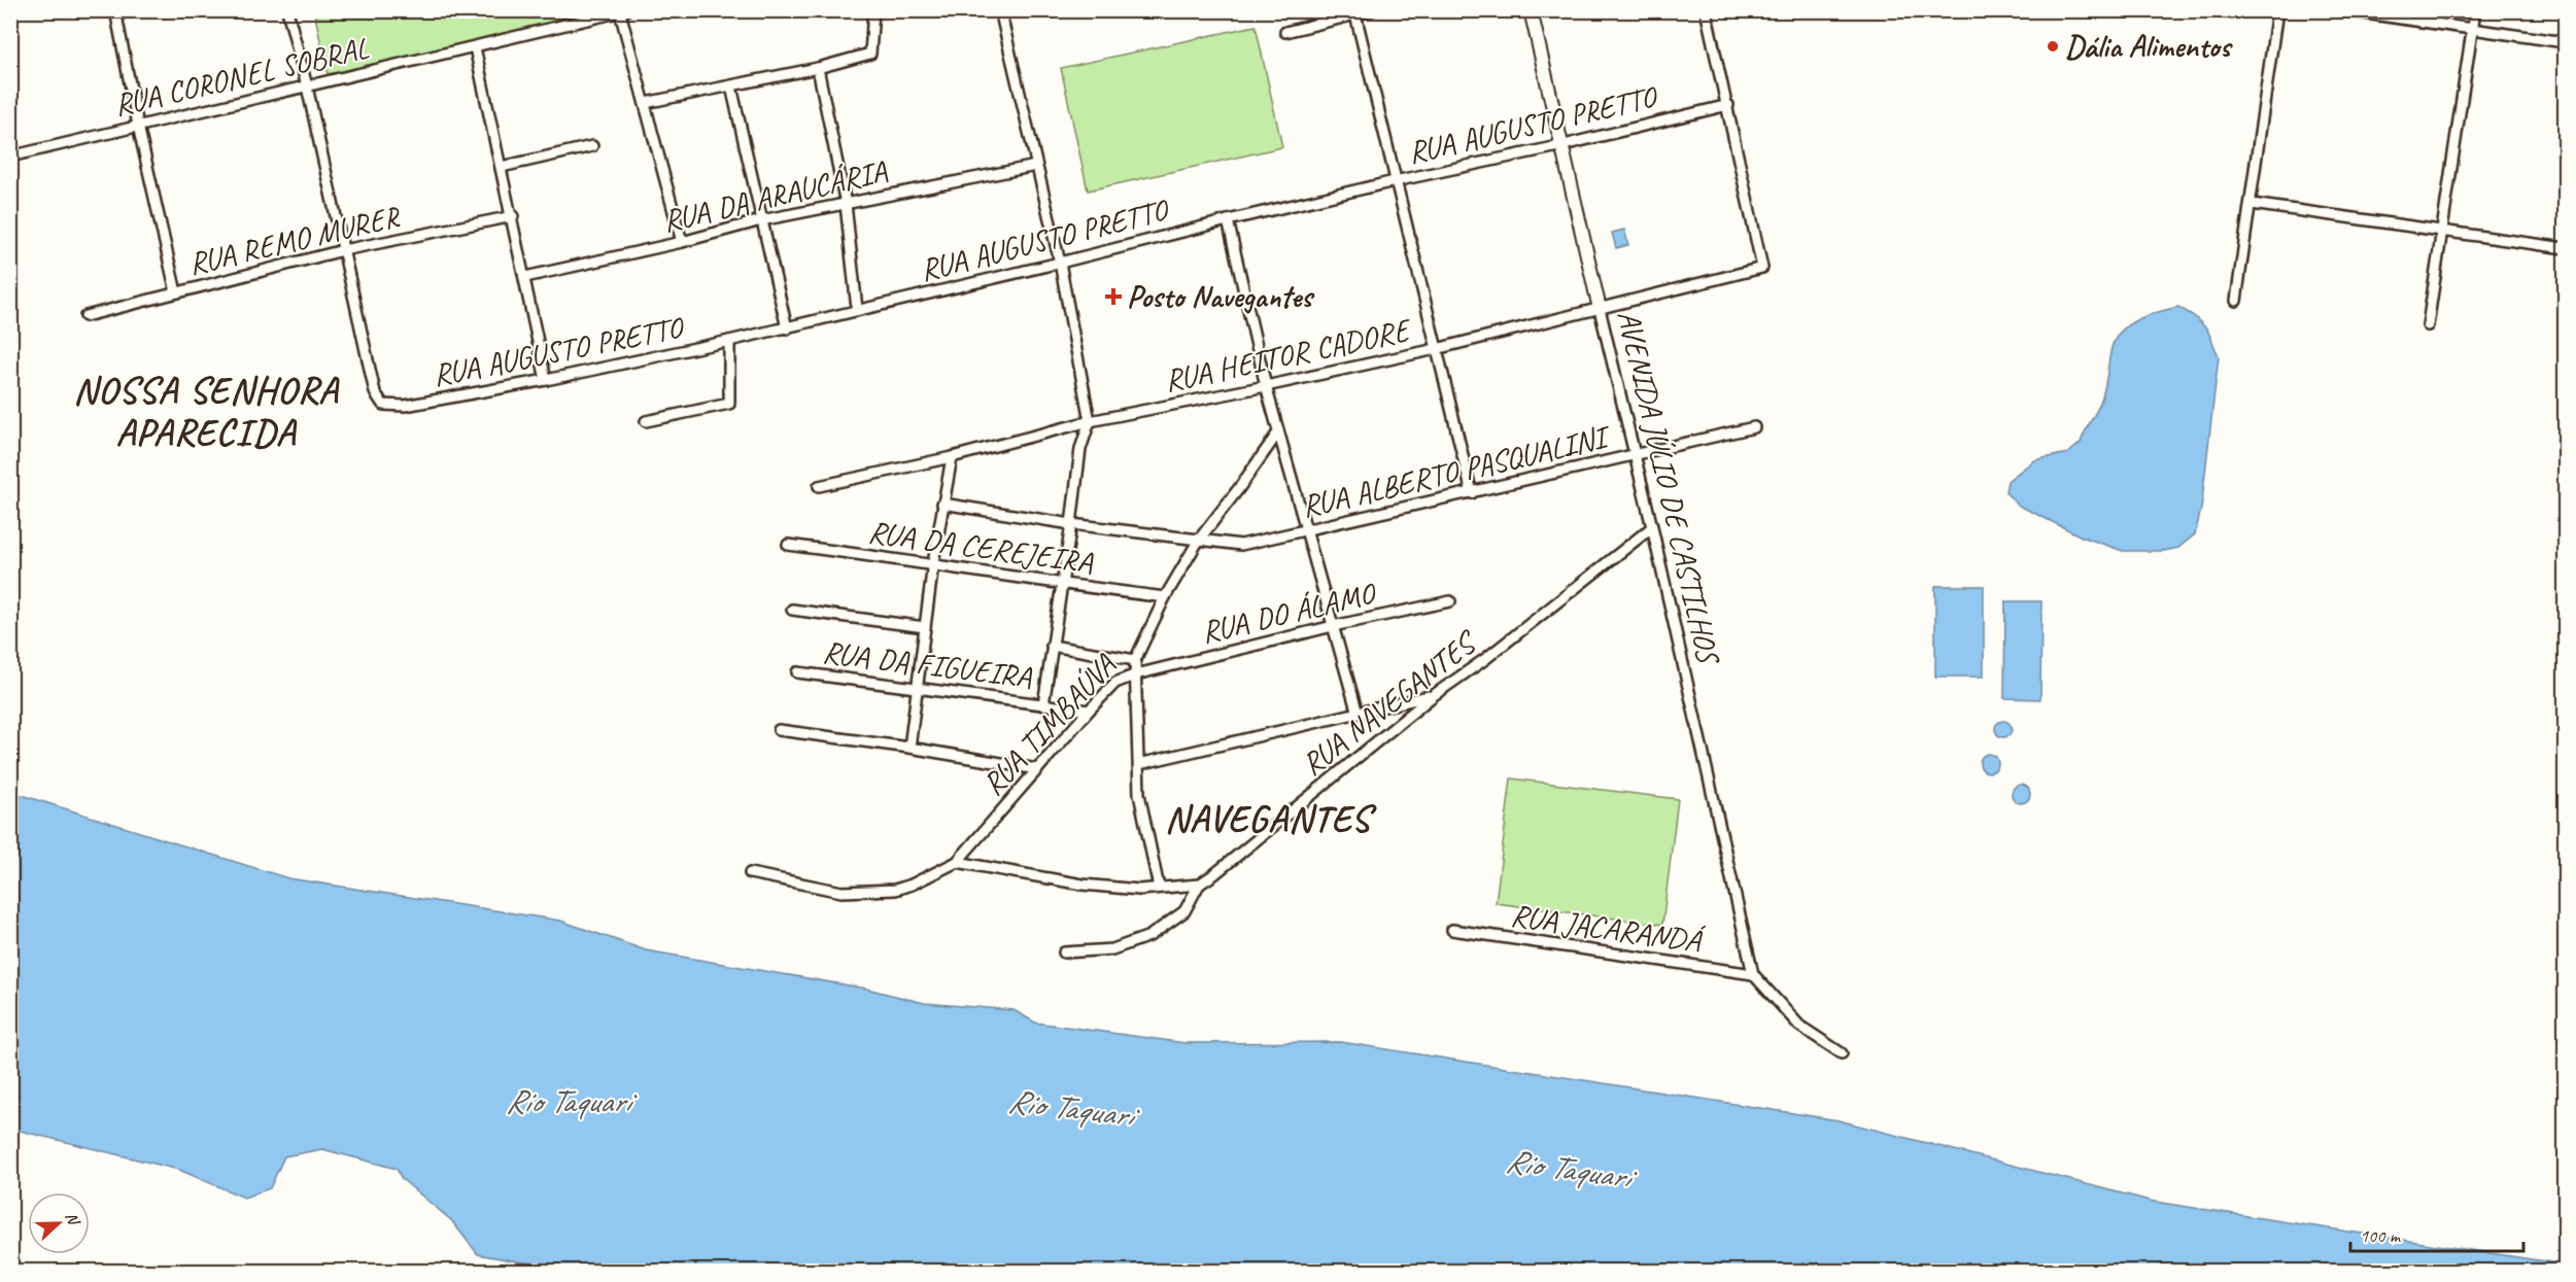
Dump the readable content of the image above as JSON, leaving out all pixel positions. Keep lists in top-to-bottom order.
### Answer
{
  "streets": {
    "street": [
      "RUA CORONEL SOBRAL",
      "RUA AUGUSTO PRETTO",
      "RUA DA ARAUCÁRIA",
      "RUA REMO MURER",
      "RUA HEITOR CADORE",
      "RUA ALBERTO PASQUALINI",
      "AVENIDA JÚLIO DE CASTILHOS",
      "RUA DA CEREJEIRA",
      "RUA DO ÁLAMO",
      "RUA DA FIGUEIRA",
      "RUA NAVEGANTES",
      "RUA TIMBAÚVA",
      "RUA JACARANDÁ"
    ]
  },
  "crossings": [
    ["RUA AUGUSTO PRETTO", "RUA REMO MURER"],
    ["RUA AUGUSTO PRETTO", "RUA HEITOR CADORE"],
    ["RUA AUGUSTO PRETTO", "AVENIDA JÚLIO DE CASTILHOS"],
    ["RUA HEITOR CADORE", "AVENIDA JÚLIO DE CASTILHOS"],
    ["RUA ALBERTO PASQUALINI", "AVENIDA JÚLIO DE CASTILHOS"],
    ["RUA ALBERTO PASQUALINI", "RUA TIMBAÚVA"],
    ["AVENIDA JÚLIO DE CASTILHOS", "RUA NAVEGANTES"],
    ["AVENIDA JÚLIO DE CASTILHOS", "RUA JACARANDÁ"],
    ["RUA DA CEREJEIRA", "RUA TIMBAÚVA"],
    ["RUA DO ÁLAMO", "RUA TIMBAÚVA"],
    ["RUA DA FIGUEIRA", "RUA TIMBAÚVA"]
  ],
  "districts": ["NOSSA SENHORA APARECIDA", "NAVEGANTES"],
  "water": ["Rio Taquari"],
  "places": {
    "other": ["Dália Alimentos"],
    "health": ["Posto Navegantes"]
  },
  "scale_bar": "100 m",
  "north": "right"
}
